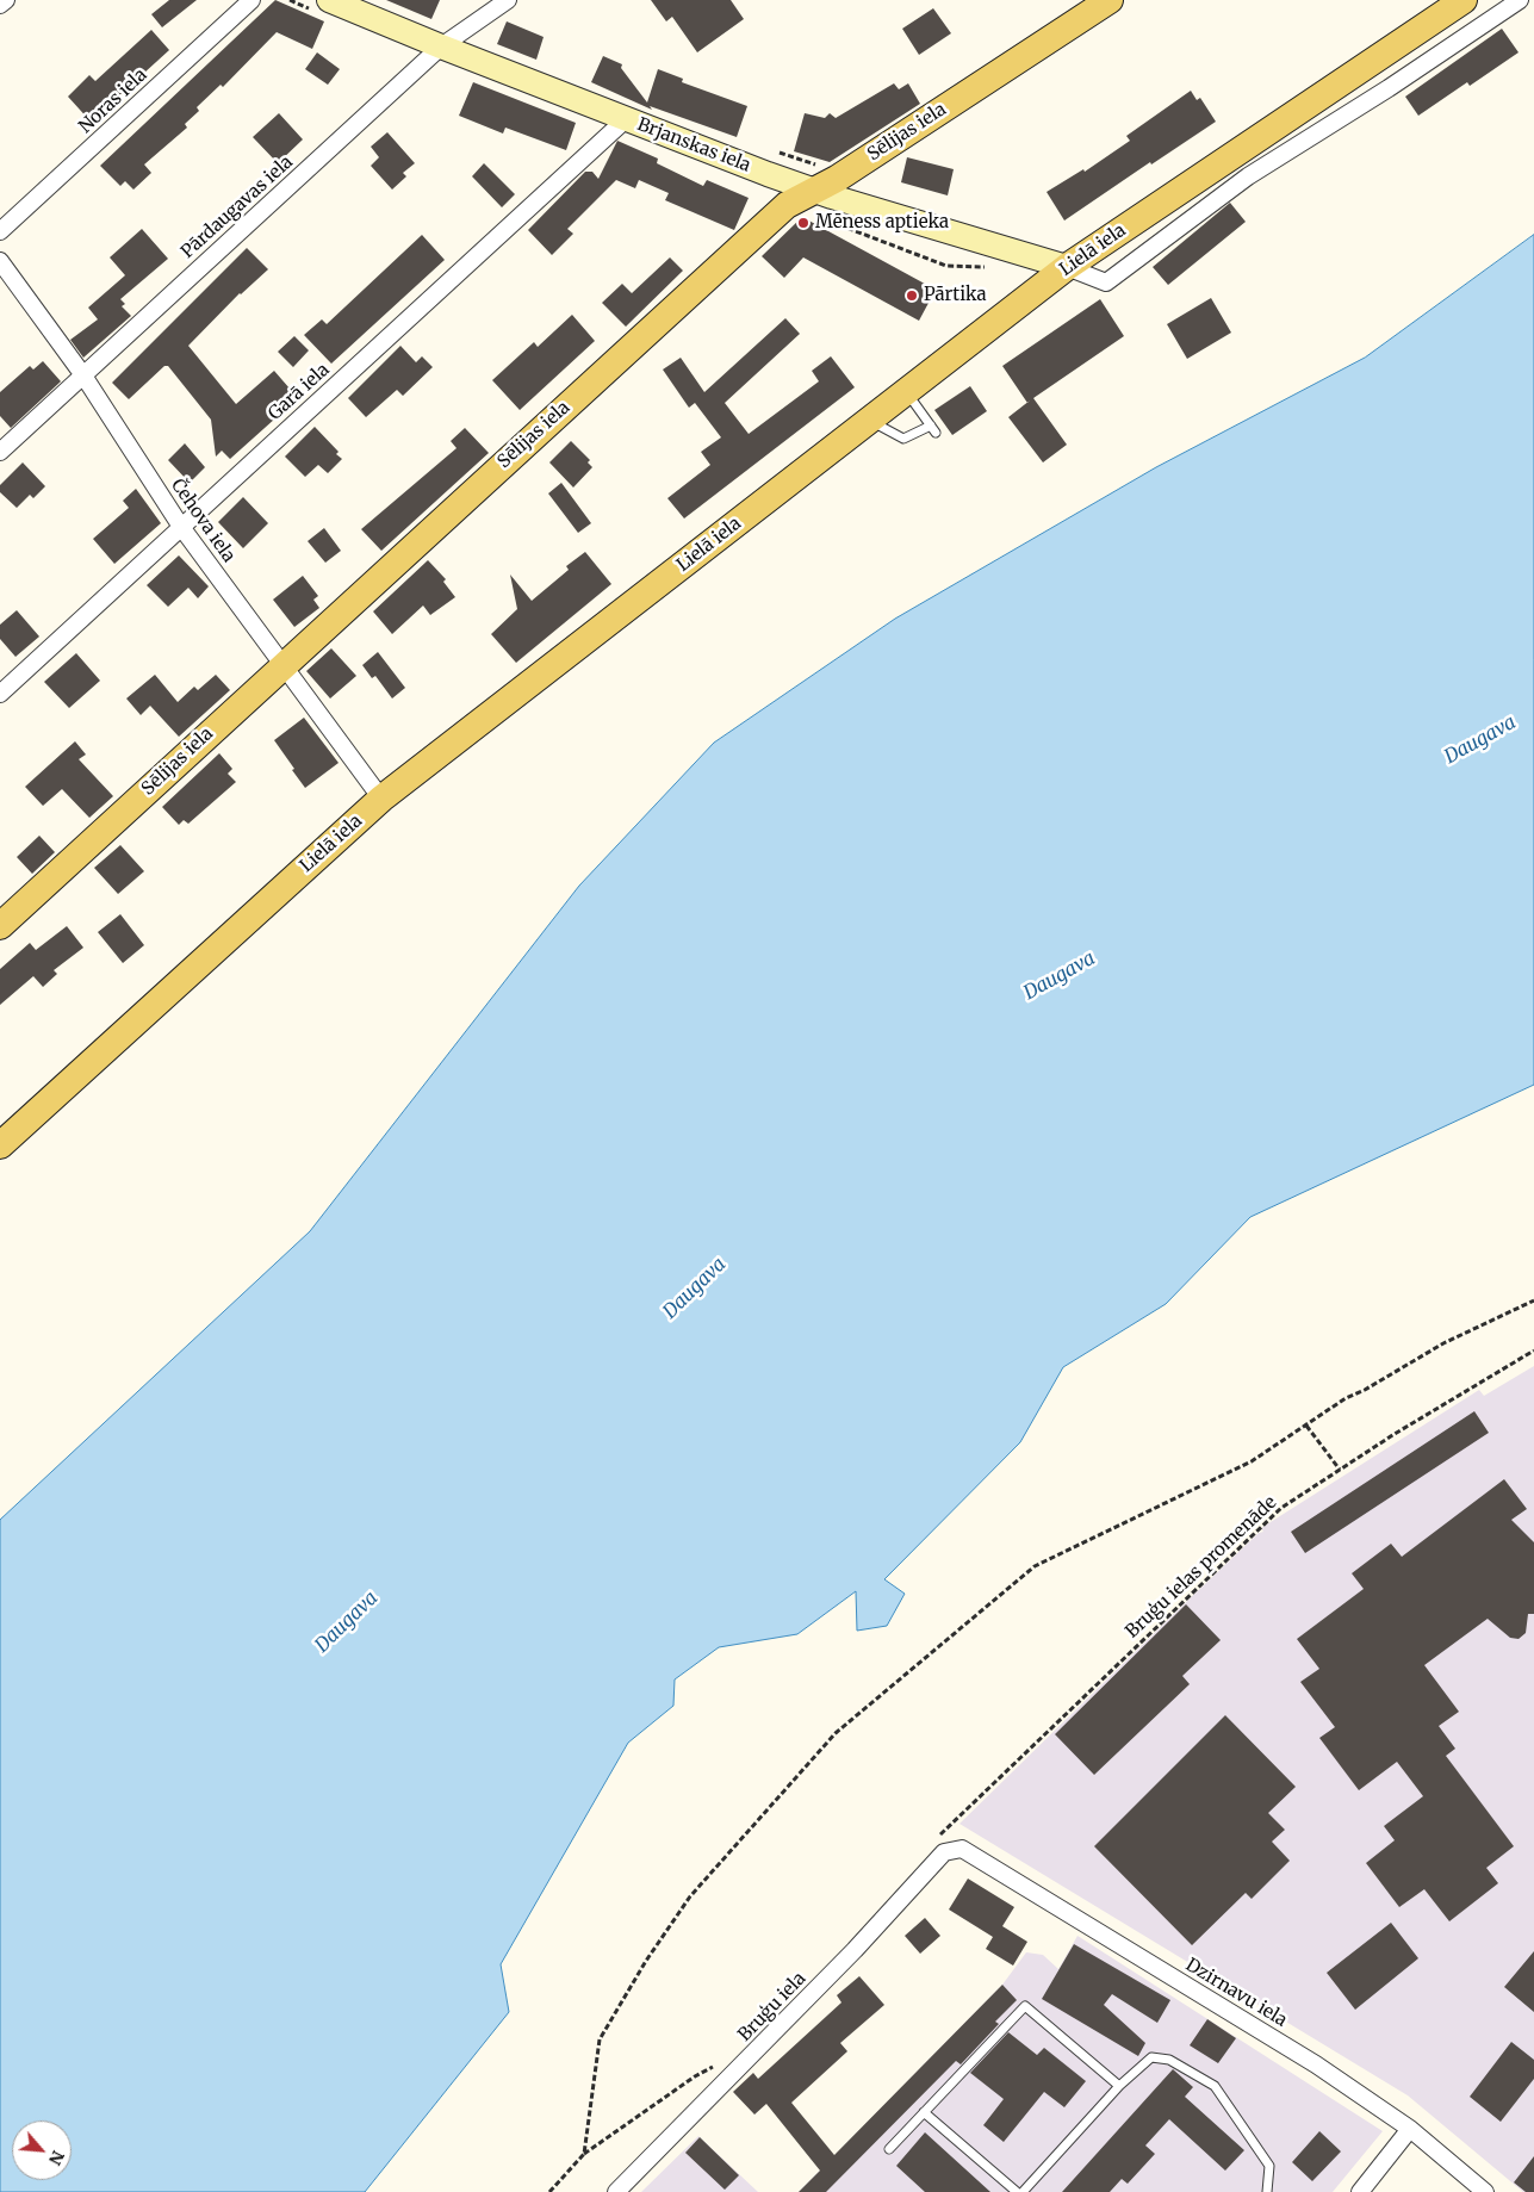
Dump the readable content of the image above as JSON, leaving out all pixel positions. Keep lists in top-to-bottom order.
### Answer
{
  "streets": {
    "main road": ["Sēlijas iela", "Brjanskas iela", "Lielā iela"],
    "street": [
      "Noras iela",
      "Pārdaugavas iela",
      "Garā iela",
      "Čehova iela",
      "Dzirnavu iela",
      "Bruģu iela"
    ],
    "path": ["Bruģu ielas promenāde"]
  },
  "crossings": [
    ["Sēlijas iela", "Brjanskas iela"],
    ["Sēlijas iela", "Čehova iela"],
    ["Brjanskas iela", "Pārdaugavas iela"],
    ["Brjanskas iela", "Lielā iela"],
    ["Brjanskas iela", "Garā iela"],
    ["Pārdaugavas iela", "Čehova iela"],
    ["Lielā iela", "Čehova iela"],
    ["Garā iela", "Čehova iela"],
    ["Dzirnavu iela", "Bruģu iela"]
  ],
  "water": ["Daugava"],
  "places": ["Mēness aptieka", "Pārtika"],
  "north": "bottom right"
}
